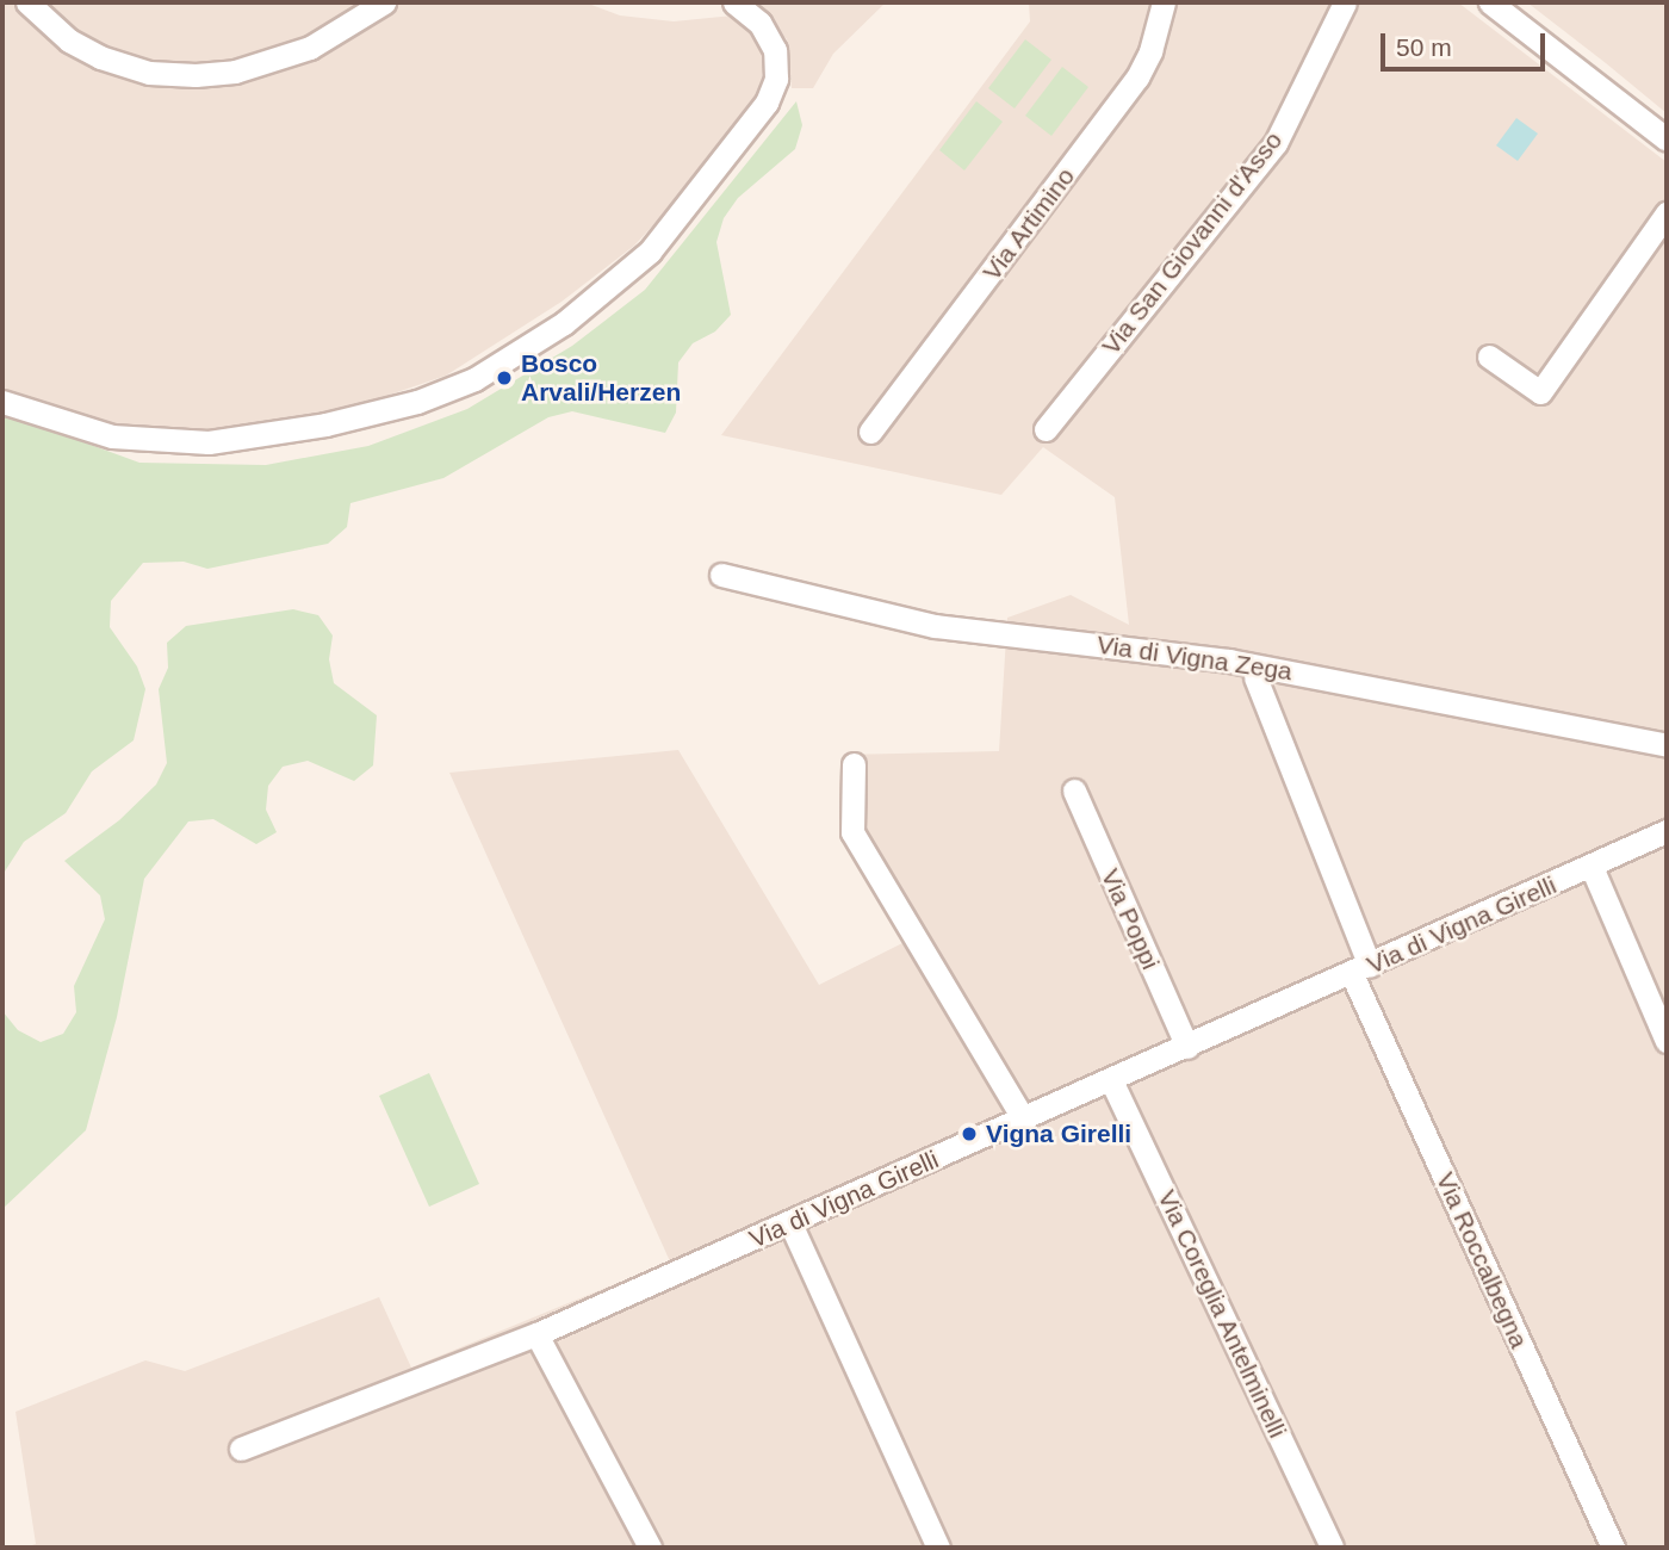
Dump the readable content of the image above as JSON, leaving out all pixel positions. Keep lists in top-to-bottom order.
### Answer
{
  "streets": {
    "street": [
      "Via Artimino",
      "Via San Giovanni d'Asso",
      "Via di Vigna Zega",
      "Via Poppi",
      "Via di Vigna Girelli",
      "Via Roccalbegna",
      "Via Coreglia Antelminelli"
    ]
  },
  "crossings": [
    ["Via Poppi", "Via di Vigna Girelli"],
    ["Via di Vigna Girelli", "Via Roccalbegna"],
    ["Via di Vigna Girelli", "Via Coreglia Antelminelli"]
  ],
  "places": ["Bosco Arvali/Herzen", "Vigna Girelli"],
  "scale_bar": "50 m"
}
